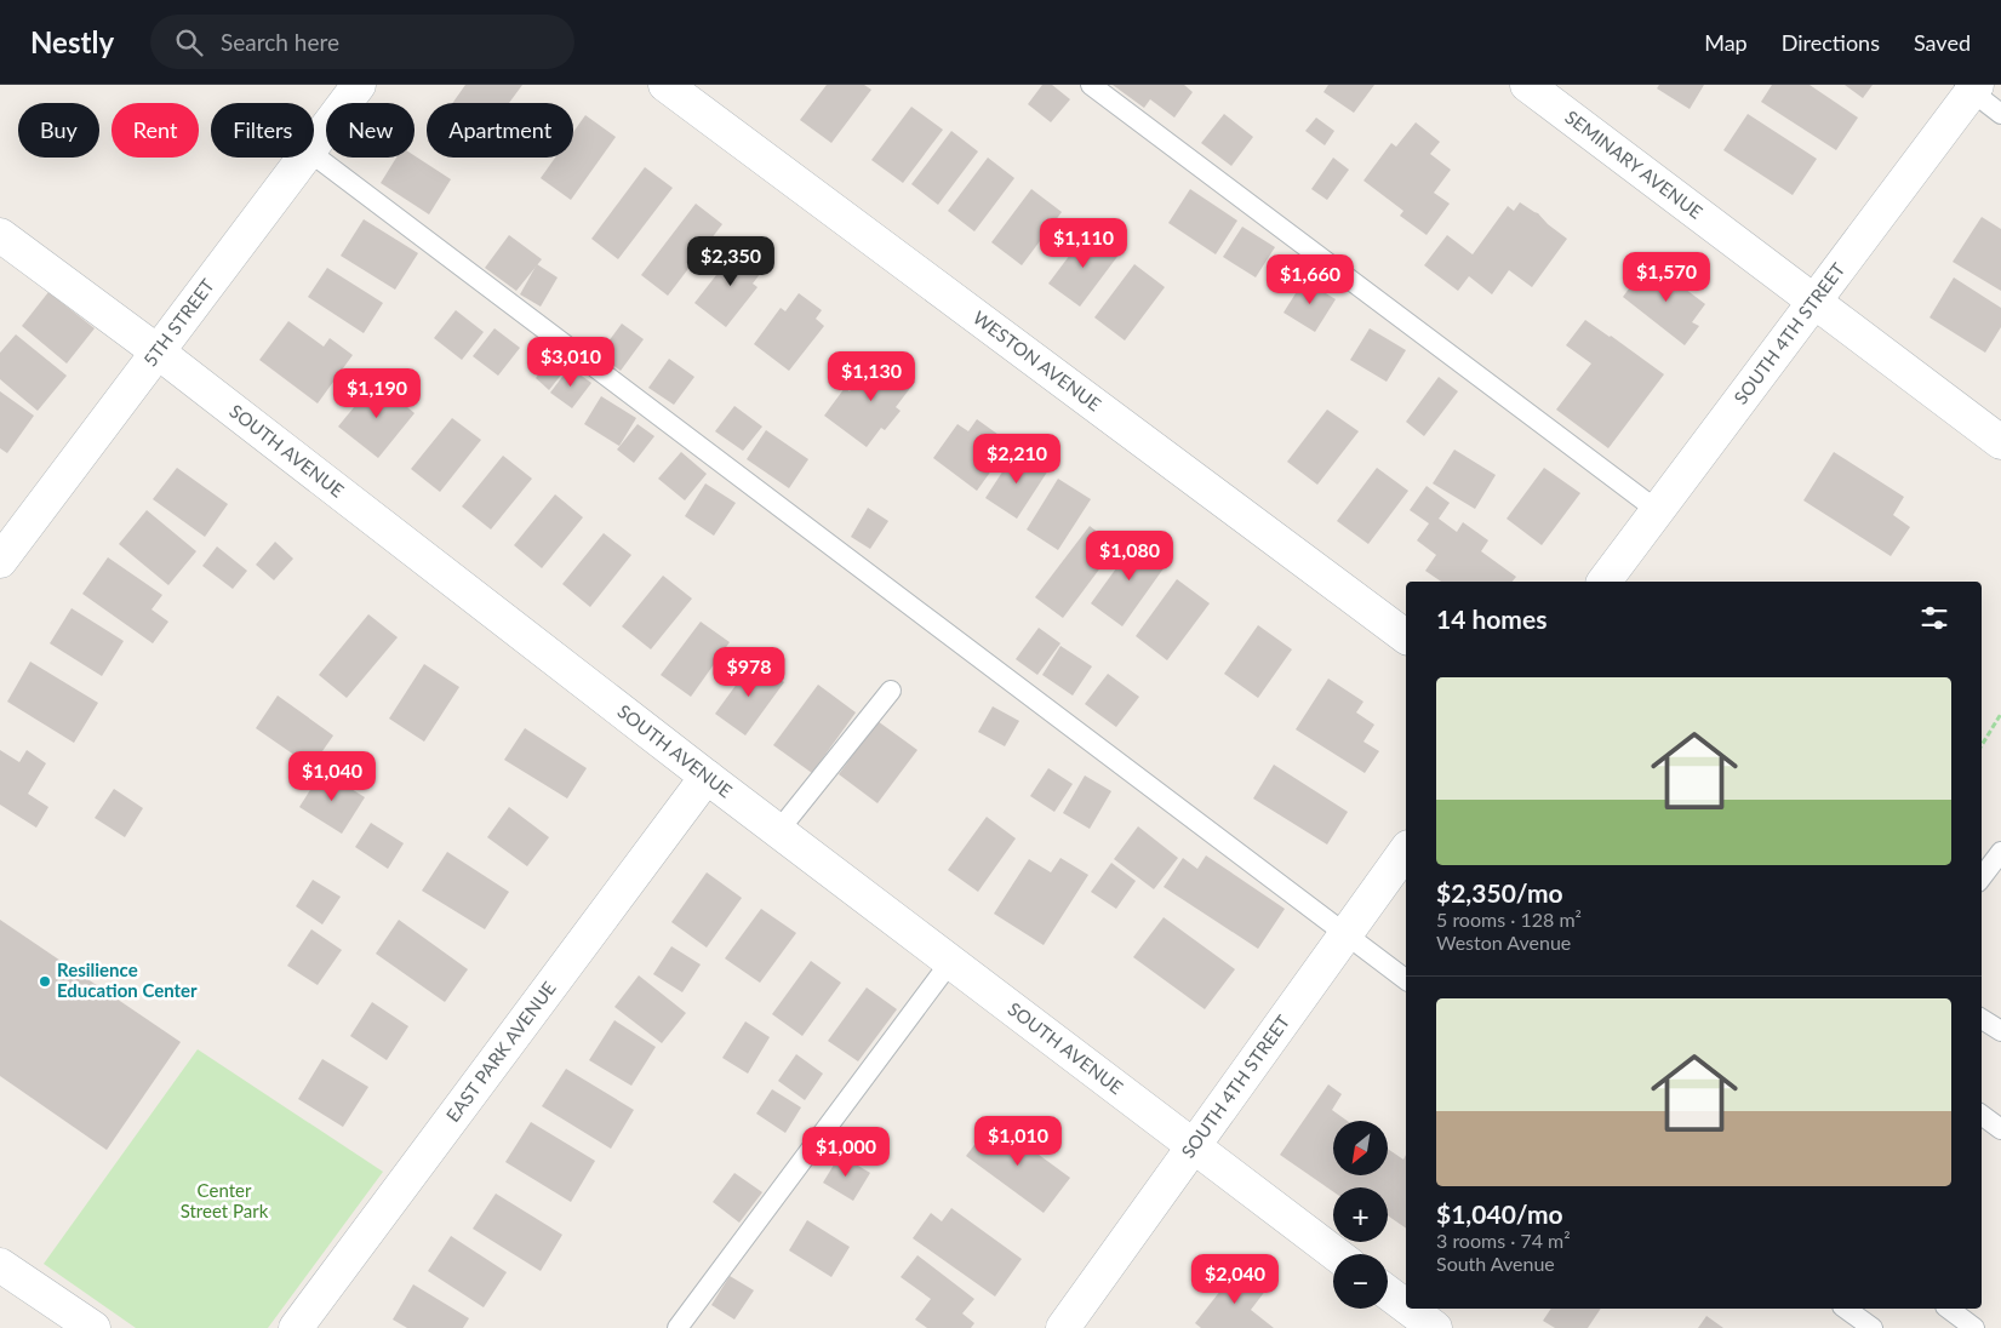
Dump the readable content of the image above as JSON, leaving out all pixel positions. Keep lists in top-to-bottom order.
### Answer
{
  "streets": {
    "street": [
      "SEMINARY AVENUE",
      "5TH STREET",
      "SOUTH 4TH STREET",
      "WESTON AVENUE",
      "SOUTH AVENUE",
      "EAST PARK AVENUE"
    ]
  },
  "crossings": [
    ["SEMINARY AVENUE", "SOUTH 4TH STREET"],
    ["5TH STREET", "SOUTH AVENUE"],
    ["SOUTH 4TH STREET", "SOUTH AVENUE"],
    ["SOUTH AVENUE", "EAST PARK AVENUE"]
  ],
  "parks": ["Center Street Park"],
  "places": ["Resilience Education Center"],
  "north": "bottom left",
  "page": {
    "header": "Nestly",
    "search": "Search here",
    "nav": ["Map", "Directions", "Saved"],
    "chip": [
      "Buy",
      "Rent",
      "Filters",
      "New",
      "Apartment"
    ],
    "price": [
      "$1,110",
      "$2,350",
      "$1,570",
      "$1,660",
      "$3,010",
      "$1,130",
      "$1,190",
      "$2,210",
      "$1,080",
      "$978",
      "$1,040",
      "$1,010",
      "$1,000",
      "$2,040"
    ],
    "heading": "14 homes",
    "list": [
      {
        "name": "$2,350/mo",
        "note": "5 rooms · 128 m² · Weston Avenue"
      },
      {
        "name": "$1,040/mo",
        "note": "3 rooms · 74 m² · South Avenue"
      }
    ],
    "map_buttons": ["+", "−"]
  }
}
